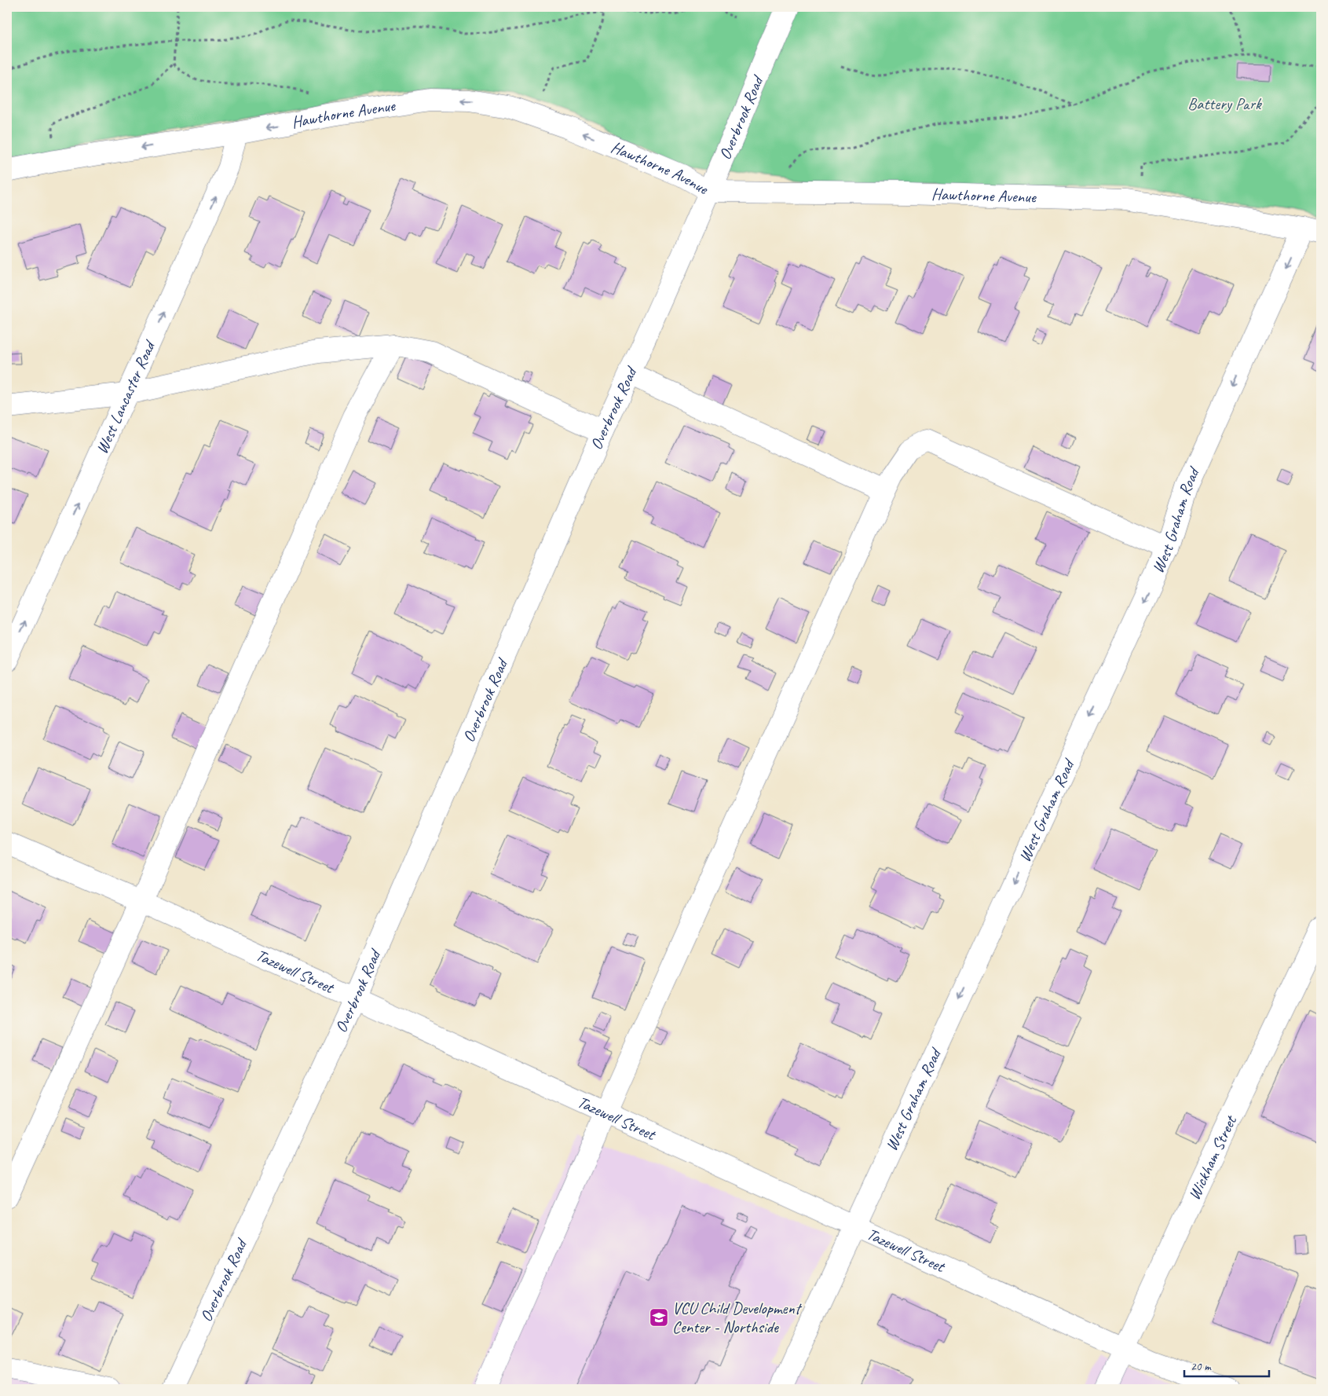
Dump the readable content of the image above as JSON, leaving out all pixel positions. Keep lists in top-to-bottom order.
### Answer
{
  "streets": {
    "street": [
      "Hawthorne Avenue",
      "Overbrook Road",
      "West Lancaster Road",
      "West Graham Road",
      "Tazewell Street",
      "Wickham Street"
    ]
  },
  "crossings": [
    ["Hawthorne Avenue", "Overbrook Road"],
    ["Hawthorne Avenue", "West Lancaster Road"],
    ["Hawthorne Avenue", "West Graham Road"],
    ["Overbrook Road", "Tazewell Street"],
    ["West Graham Road", "Tazewell Street"],
    ["Tazewell Street", "Wickham Street"]
  ],
  "one_way": ["Hawthorne Avenue", "West Lancaster Road", "West Graham Road"],
  "parks": ["Battery Park"],
  "places": {
    "school or university": ["VCU Child Development Center - Northside"]
  },
  "scale_bar": "20 m"
}
